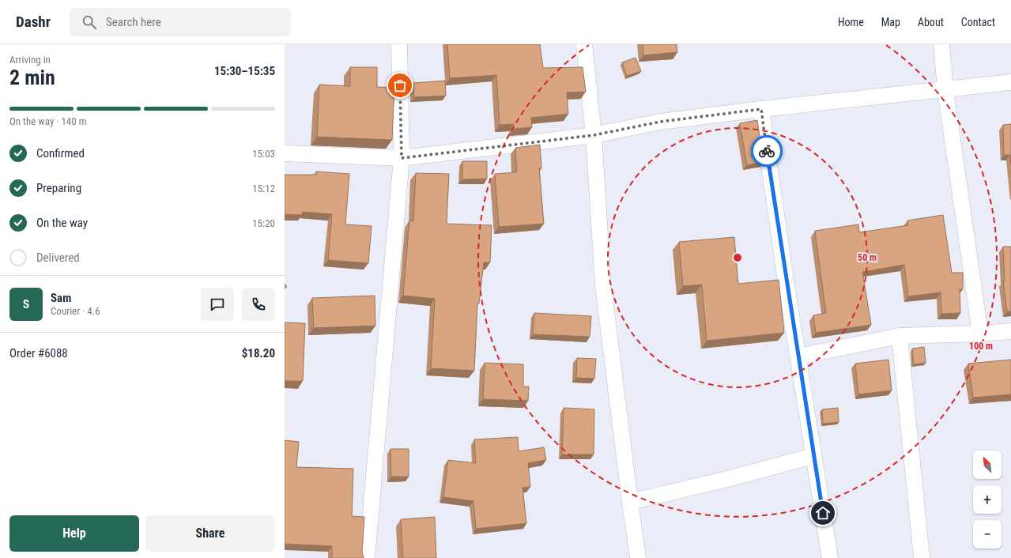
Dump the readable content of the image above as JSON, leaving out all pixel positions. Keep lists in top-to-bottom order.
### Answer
{
  "north": "top left",
  "page": {
    "header": "Dashr",
    "search": "Search here",
    "nav": [
      "Home",
      "Map",
      "About",
      "Contact"
    ],
    "heading": ["2 min", "Arriving in", "15:30–15:35"],
    "panel": [
      "Sam",
      "Courier · 4.6",
      "Order #6088",
      "$18.20"
    ],
    "bar": "On the way · 140 m",
    "list": [
      ["Confirmed", "15:03"],
      ["Preparing", "15:12"],
      ["On the way", "15:20"],
      "Delivered"
    ],
    "round": "S",
    "map_buttons": ["+", "−"],
    "buttons": ["Help", "Share"]
  },
  "rings": ["50 m", "100 m"]
}
